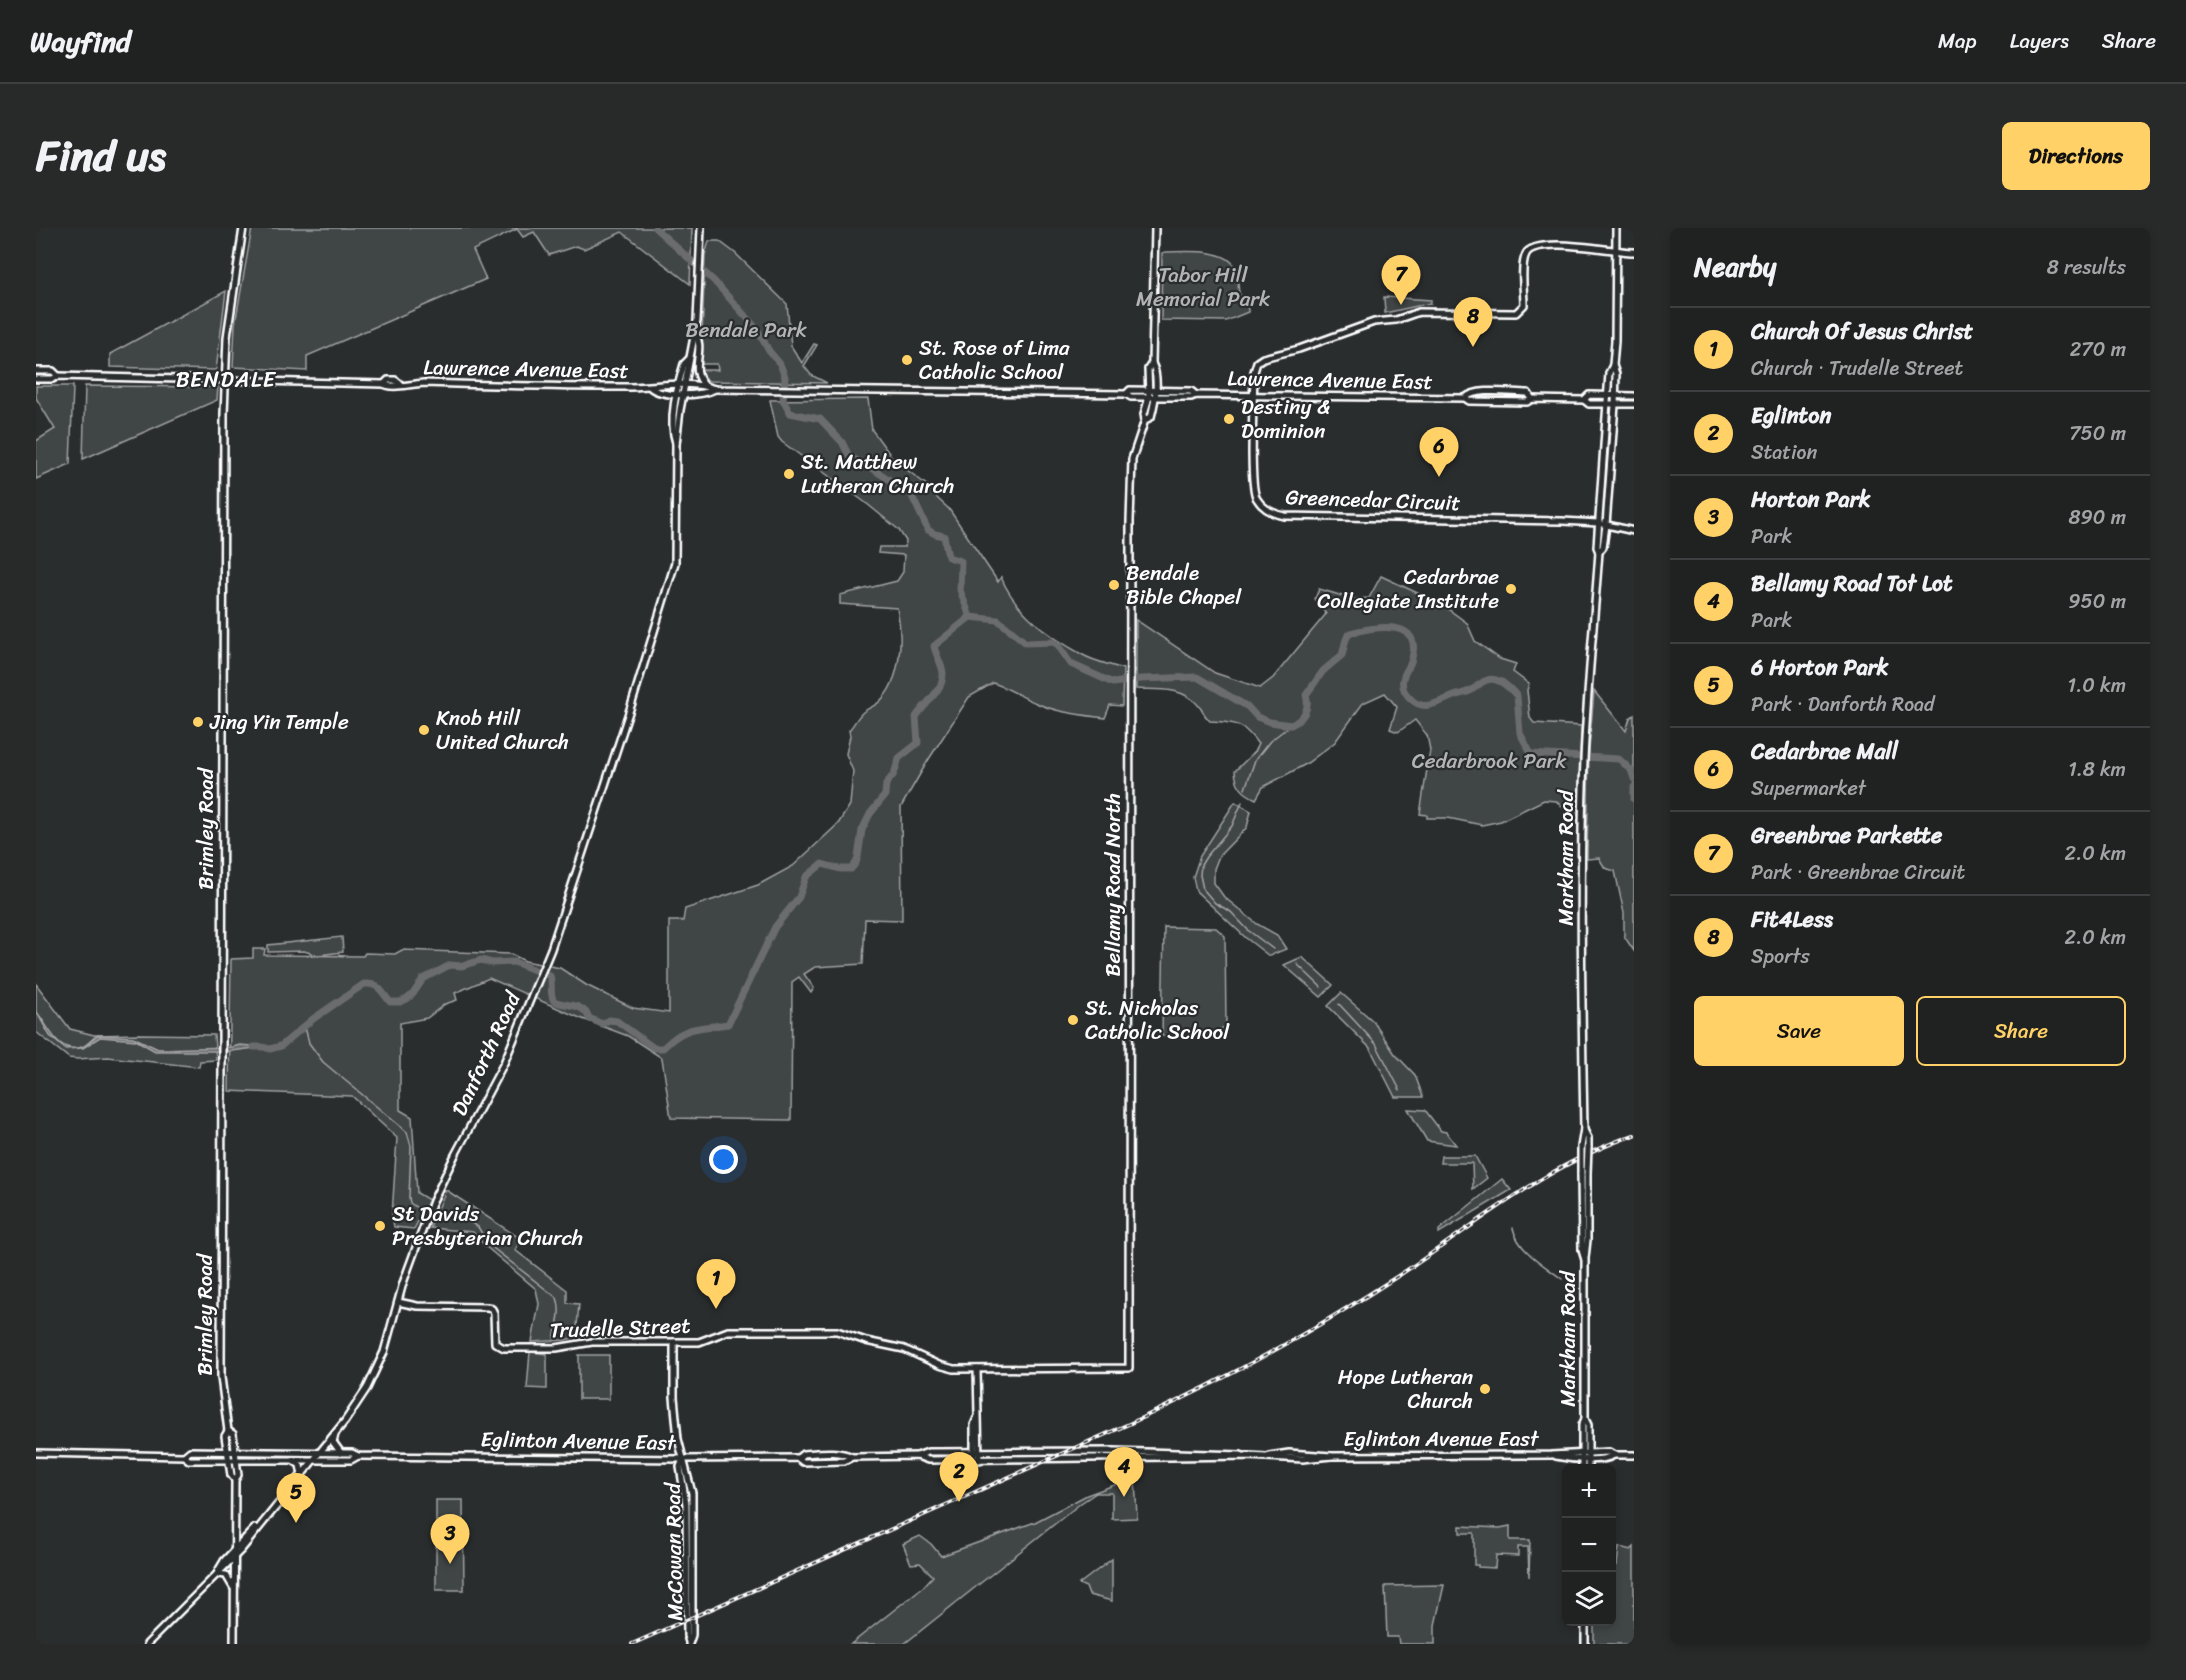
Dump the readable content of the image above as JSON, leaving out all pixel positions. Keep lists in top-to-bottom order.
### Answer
{
  "streets": {
    "main road": [
      "Lawrence Avenue East",
      "Greencedar Circuit",
      "Brimley Road",
      "Markham Road",
      "Bellamy Road North",
      "Danforth Road",
      "Trudelle Street",
      "Eglinton Avenue East",
      "McCowan Road"
    ]
  },
  "crossings": [
    ["Lawrence Avenue East", "Greencedar Circuit"],
    ["Lawrence Avenue East", "Brimley Road"],
    ["Lawrence Avenue East", "Markham Road"],
    ["Lawrence Avenue East", "Bellamy Road North"],
    ["Lawrence Avenue East", "Danforth Road"],
    ["Greencedar Circuit", "Markham Road"],
    ["Brimley Road", "Danforth Road"],
    ["Brimley Road", "Eglinton Avenue East"],
    ["Markham Road", "Eglinton Avenue East"],
    ["Bellamy Road North", "Trudelle Street"],
    ["Danforth Road", "Trudelle Street"],
    ["Danforth Road", "Eglinton Avenue East"],
    ["Trudelle Street", "McCowan Road"],
    ["Eglinton Avenue East", "McCowan Road"]
  ],
  "districts": ["BENDALE"],
  "parks": ["Tabor Hill Memorial Park", "Bendale Park", "Cedarbrook Park"],
  "places": [
    "St. Rose of Lima Catholic School",
    "Destiny & Dominion",
    "St. Matthew Lutheran Church",
    "Bendale Bible Chapel",
    "Cedarbrae Collegiate Institute",
    "Jing Yin Temple",
    "Knob Hill United Church",
    "St. Nicholas Catholic School",
    "St Davids Presbyterian Church",
    "Hope Lutheran Church"
  ],
  "page": {
    "header": "Wayfind",
    "nav": ["Map", "Layers", "Share"],
    "title": "Find us",
    "buttons": [
      "Directions",
      ["Save", "Share"]
    ],
    "heading": ["Nearby", "8 results"],
    "pins": [
      "7",
      "8",
      "6",
      "1",
      "4",
      "2",
      "5",
      "3"
    ],
    "list": [
      {
        "mark": "1",
        "name": "Church Of Jesus Christ",
        "note": "Church · Trudelle Street",
        "value": "270 m"
      },
      {
        "mark": "2",
        "name": "Eglinton",
        "note": "Station",
        "value": "750 m"
      },
      {
        "mark": "3",
        "name": "Horton Park",
        "note": "Park",
        "value": "890 m"
      },
      {
        "mark": "4",
        "name": "Bellamy Road Tot Lot",
        "note": "Park",
        "value": "950 m"
      },
      {
        "mark": "5",
        "name": "6 Horton Park",
        "note": "Park · Danforth Road",
        "value": "1.0 km"
      },
      {
        "mark": "6",
        "name": "Cedarbrae Mall",
        "note": "Supermarket",
        "value": "1.8 km"
      },
      {
        "mark": "7",
        "name": "Greenbrae Parkette",
        "note": "Park · Greenbrae Circuit",
        "value": "2.0 km"
      },
      {
        "mark": "8",
        "name": "Fit4Less",
        "note": "Sports",
        "value": "2.0 km"
      }
    ],
    "map_buttons": ["+", "−"]
  }
}
